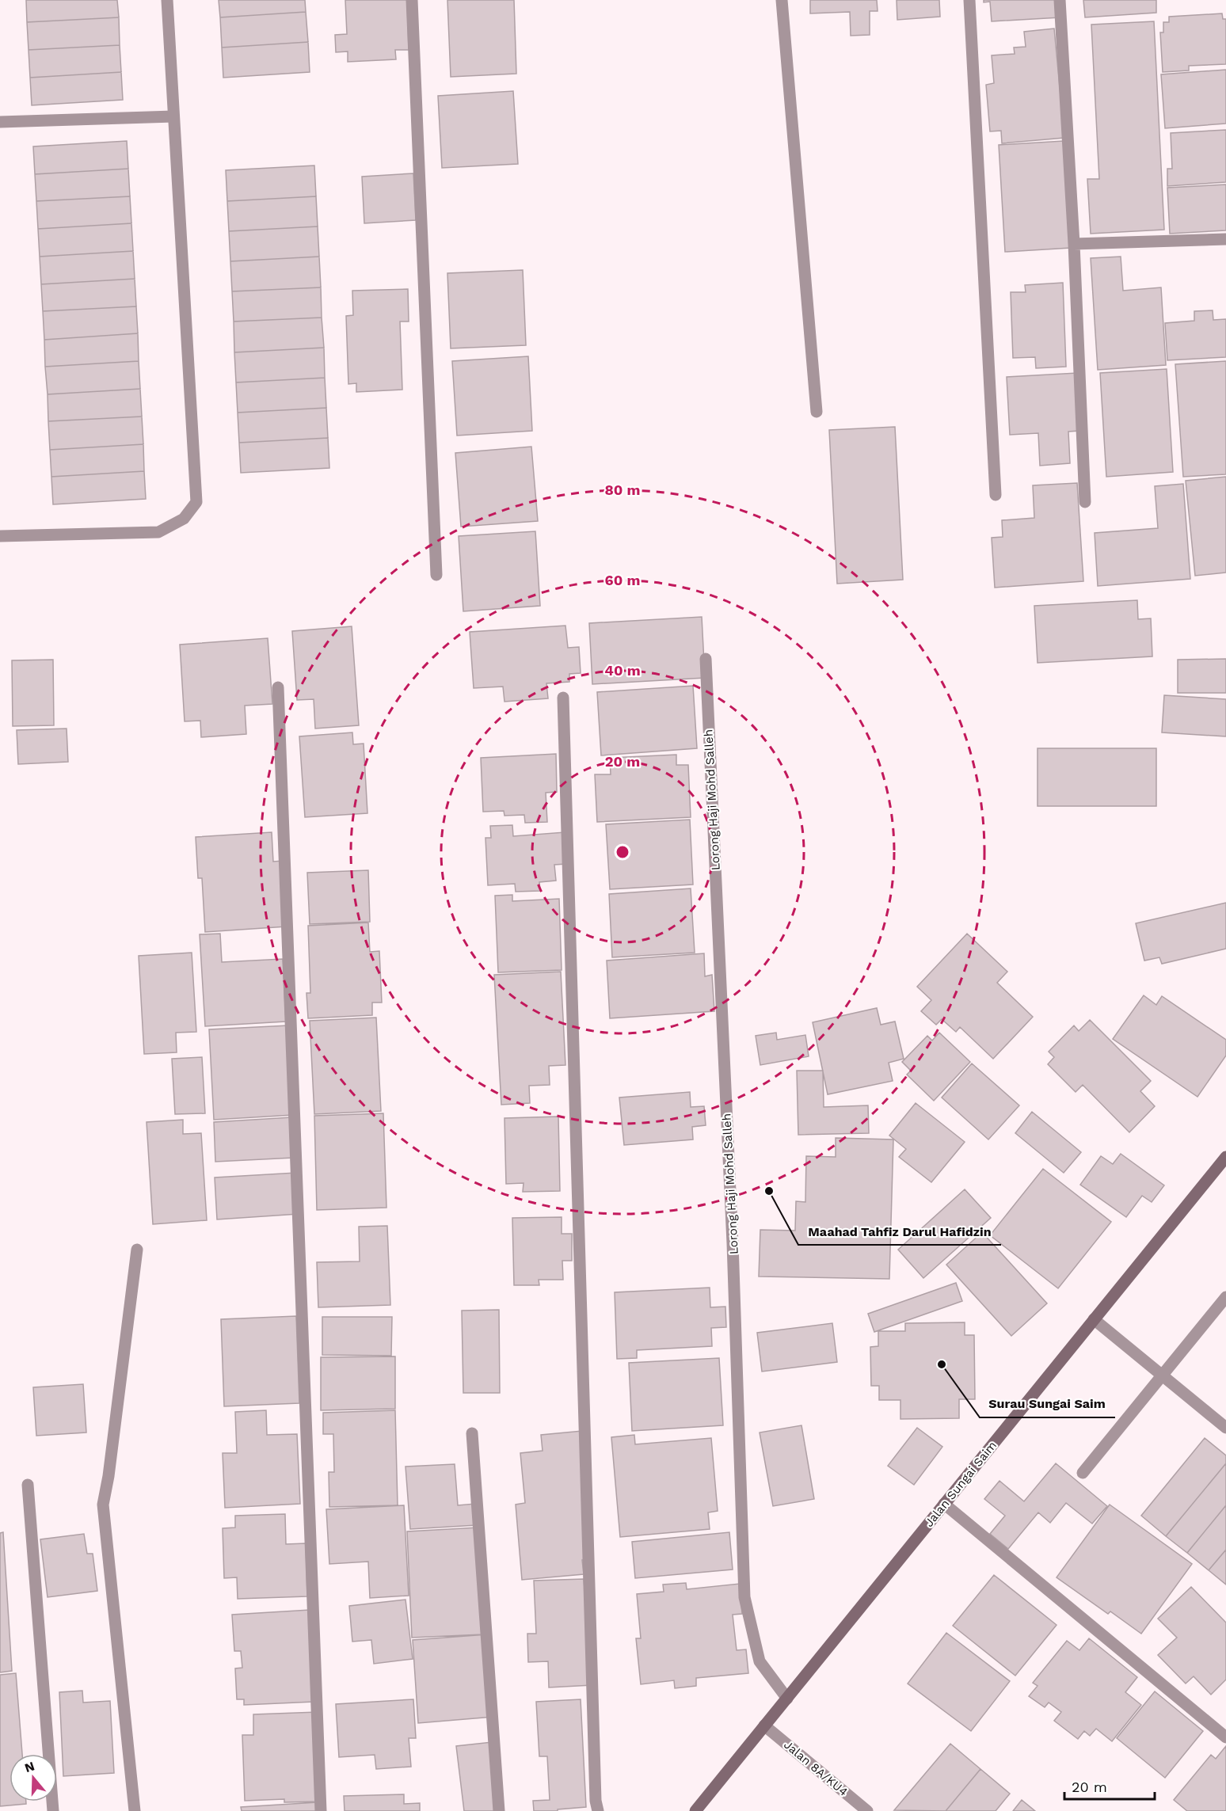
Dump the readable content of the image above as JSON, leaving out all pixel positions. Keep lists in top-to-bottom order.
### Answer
{
  "streets": {
    "street": ["Lorong Haji Mohd Salleh", "Jalan Sungai Saim", "Jalan 8A/KU4"]
  },
  "crossings": [
    ["Lorong Haji Mohd Salleh", "Jalan Sungai Saim"],
    ["Jalan Sungai Saim", "Jalan 8A/KU4"]
  ],
  "places": ["Maahad Tahfiz Darul Hafidzin", "Surau Sungai Saim"],
  "scale_bar": "20 m",
  "north": "top",
  "rings": [
    "80 m",
    "60 m",
    "40 m",
    "20 m"
  ]
}
